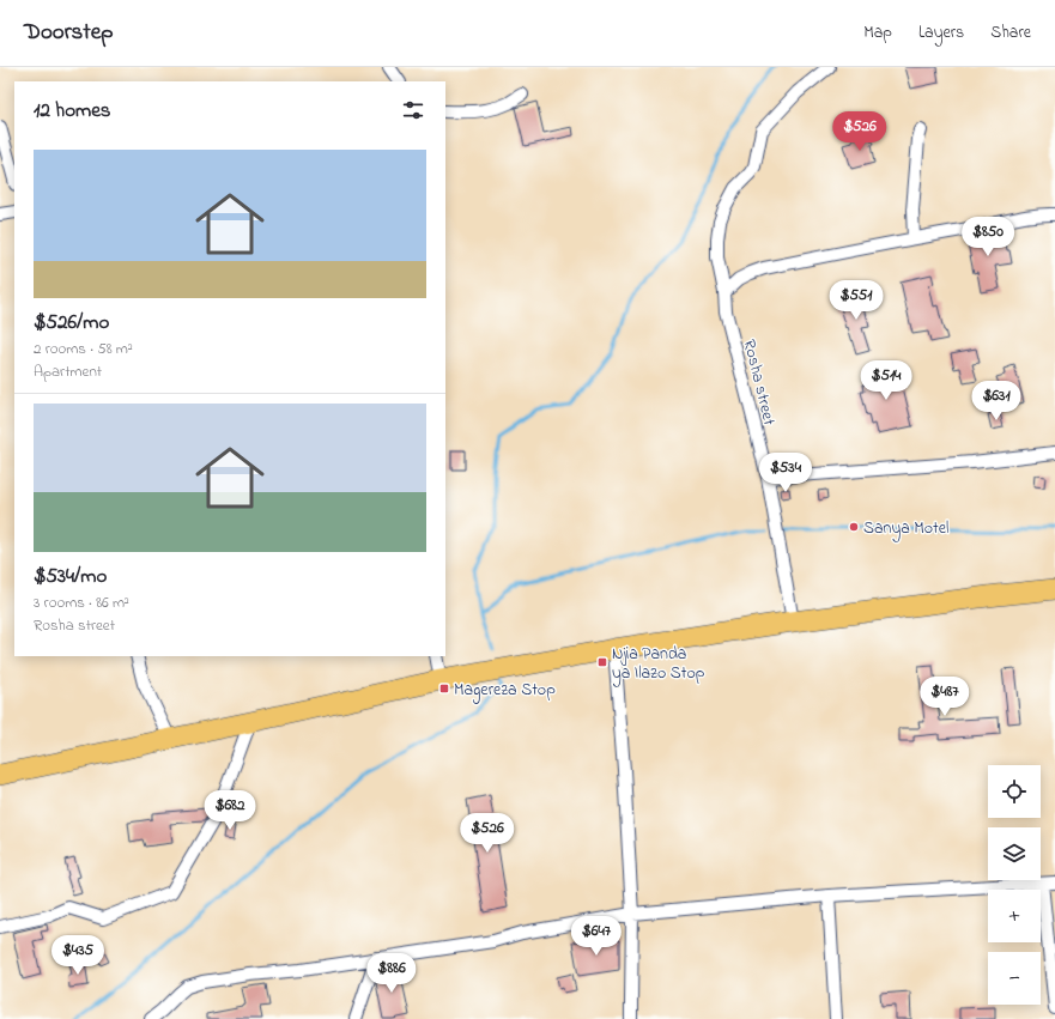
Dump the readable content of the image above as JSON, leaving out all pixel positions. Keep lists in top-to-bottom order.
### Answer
{
  "streets": {
    "street": ["Rosha street"]
  },
  "places": {
    "other": ["Sanya Motel"],
    "transit": ["Njia Panda ya Ilazo Stop", "Magereza Stop"]
  },
  "page": {
    "header": "Doorstep",
    "nav": ["Map", "Layers", "Share"],
    "heading": "12 homes",
    "price": [
      "$526",
      "$850",
      "$551",
      "$514",
      "$631",
      "$534",
      "$487",
      "$682",
      "$526",
      "$647",
      "$435",
      "$886"
    ],
    "list": [
      {
        "name": "$526/mo",
        "note": "2 rooms · 58 m² · Apartment"
      },
      {
        "name": "$534/mo",
        "note": "3 rooms · 86 m² · Rosha street"
      }
    ],
    "map_buttons": ["+", "−"]
  }
}
